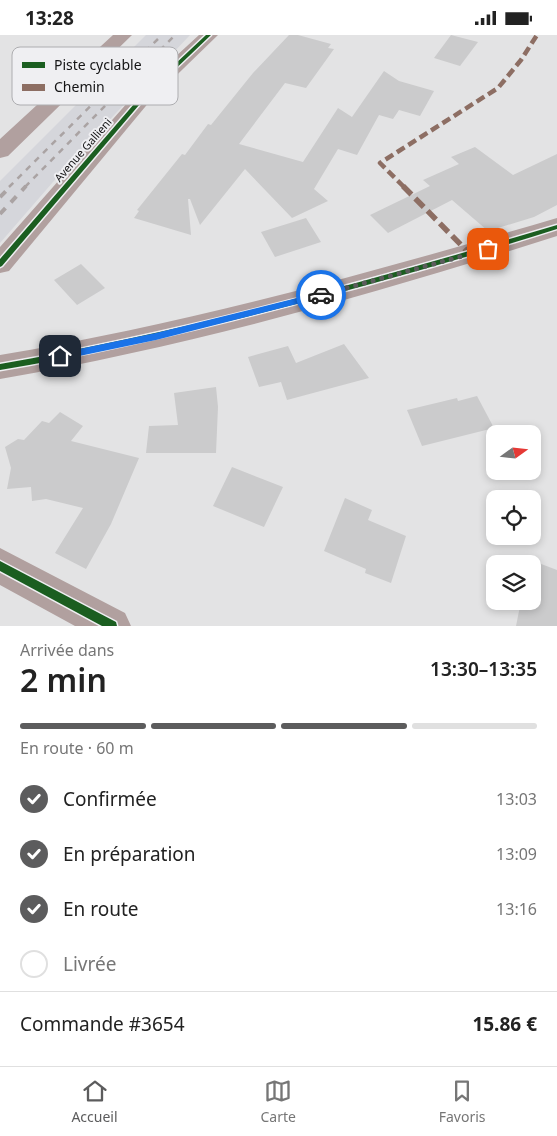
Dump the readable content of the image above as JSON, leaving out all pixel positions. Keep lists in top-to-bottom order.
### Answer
{
  "streets": {
    "street": ["Avenue Gallieni"]
  },
  "legend": ["Piste cyclable", "Chemin"],
  "north": "right",
  "page": {
    "status": "13:28",
    "heading": ["2 min", "Arrivée dans", "13:30–13:35"],
    "panel": ["Commande #3654", "15.86 €"],
    "bar": "En route · 60 m",
    "list": [
      ["Confirmée", "13:03"],
      ["En préparation", "13:09"],
      ["En route", "13:16"],
      "Livrée"
    ],
    "tabs": ["Accueil", "Carte", "Favoris"]
  }
}
